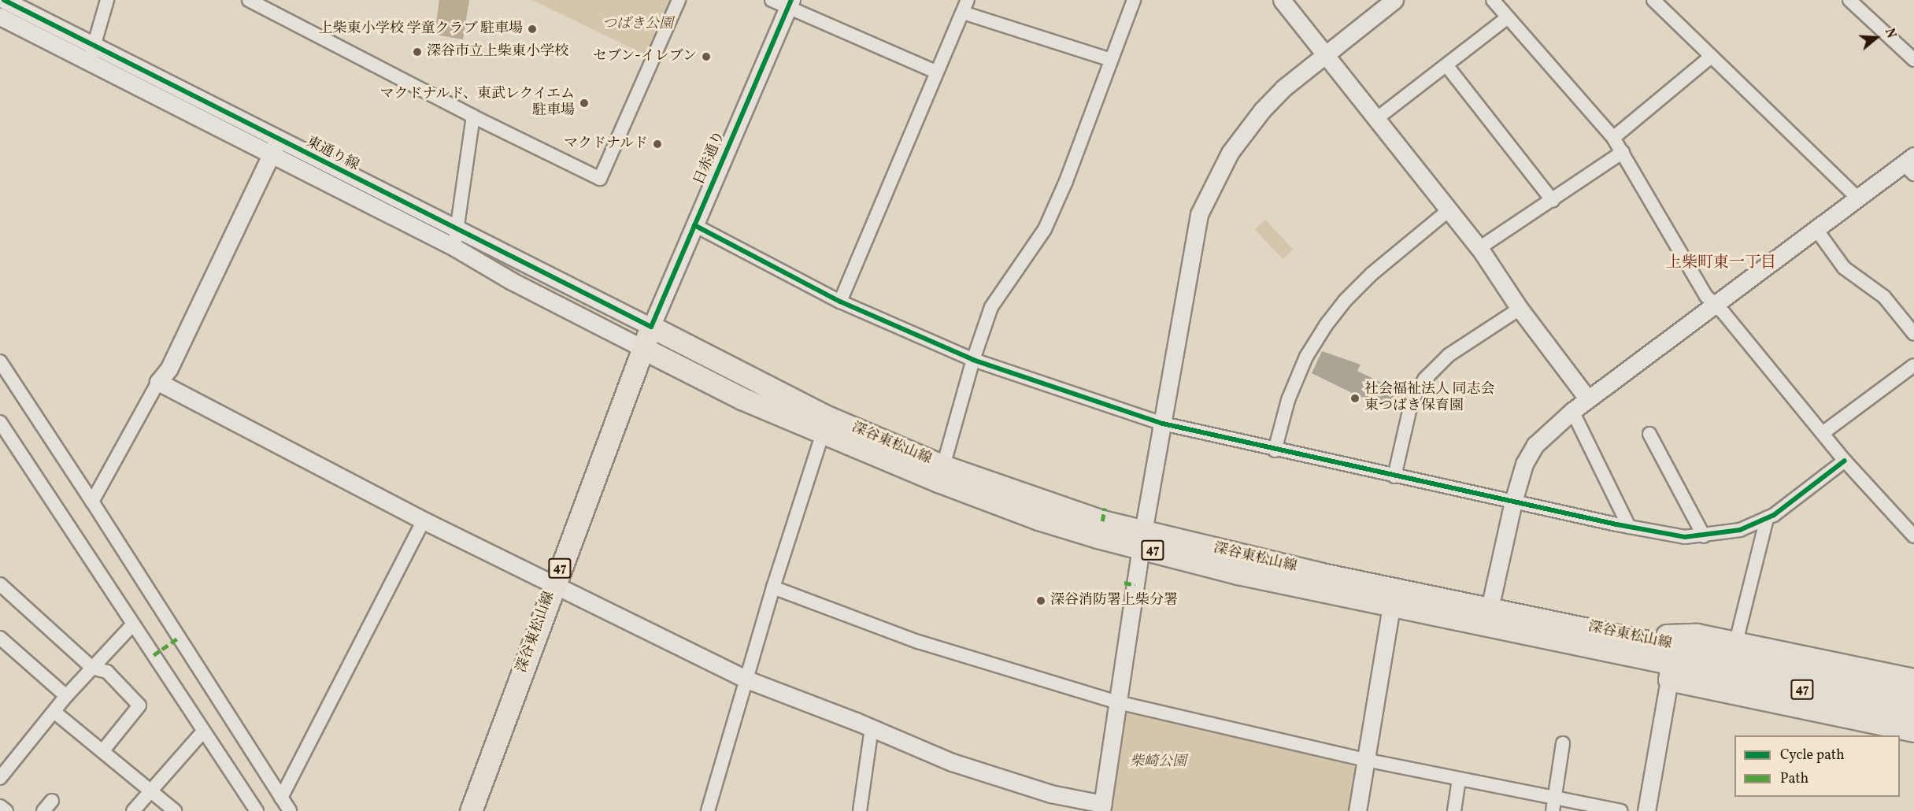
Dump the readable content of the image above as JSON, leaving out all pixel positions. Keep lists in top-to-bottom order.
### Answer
{
  "streets": {
    "main road": ["深谷東松山線", "47"],
    "street": ["東通り線", "日赤通り"]
  },
  "crossings": [
    ["東通り線", "日赤通り"],
    ["東通り線", "深谷東松山線"],
    ["日赤通り", "深谷東松山線"]
  ],
  "districts": ["上柴町東一丁目"],
  "parks": ["つばき公園", "柴崎公園"],
  "places": [
    "上柴東小学校 学童クラブ 駐車場",
    "深谷市立上柴東小学校",
    "セブン-イレブン",
    "マクドナルド、東武レクイエム 駐車場",
    "マクドナルド",
    "社会福祉法人 同志会 東つばき保育園",
    "深谷消防署上柴分署"
  ],
  "legend": ["Cycle path", "Path"],
  "north": "right"
}
